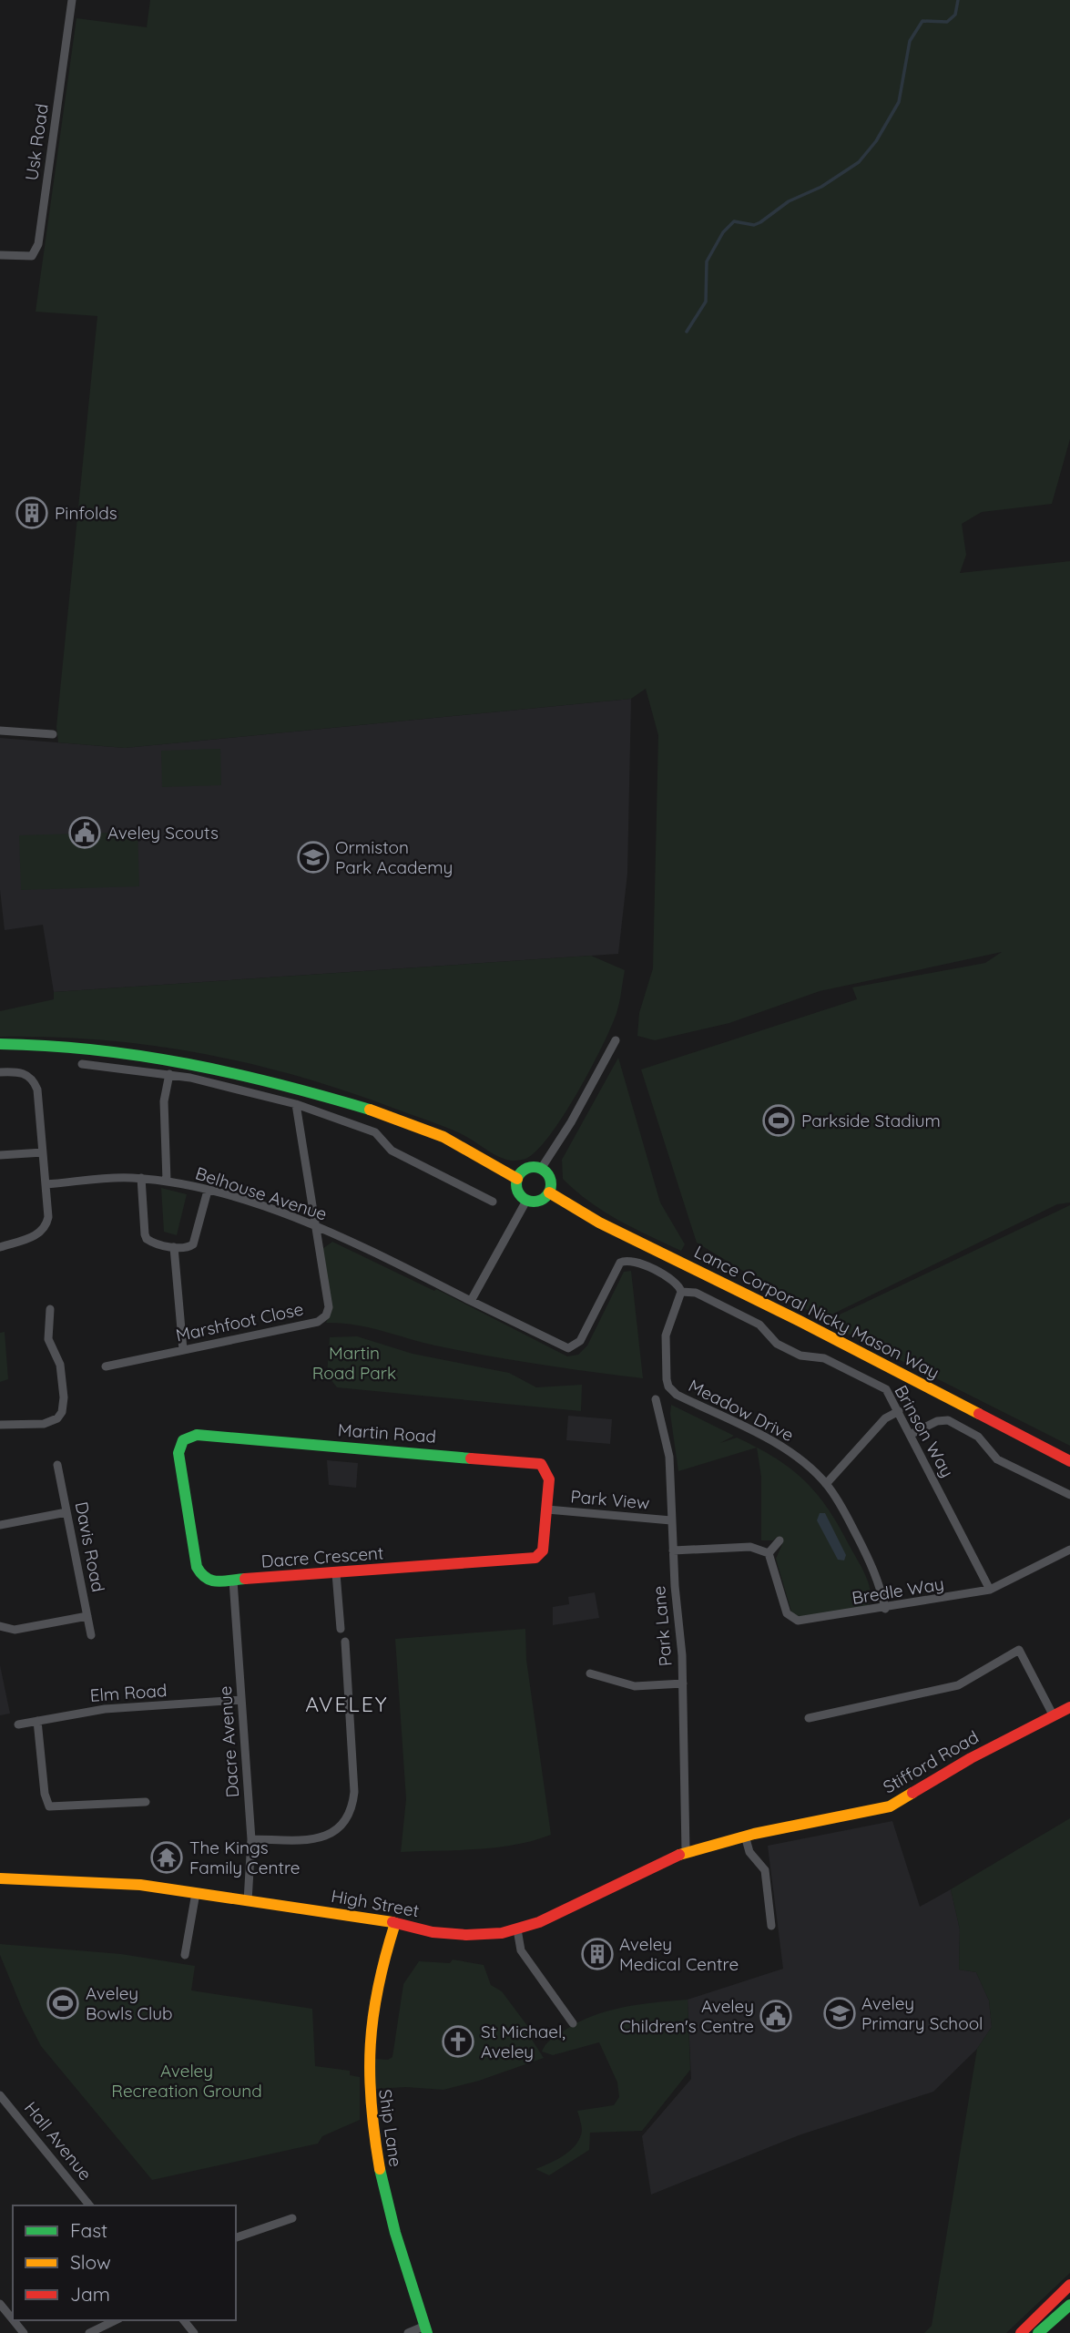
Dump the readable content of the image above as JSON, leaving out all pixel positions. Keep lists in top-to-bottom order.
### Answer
{
  "streets": {
    "main road": [
      "Lance Corporal Nicky Mason Way",
      "Martin Road",
      "Dacre Crescent",
      "Stifford Road",
      "High Street",
      "Ship Lane"
    ],
    "street": [
      "Usk Road",
      "Belhouse Avenue",
      "Marshfoot Close",
      "Meadow Drive",
      "Brinson Way",
      "Park View",
      "Davis Road",
      "Bredle Way",
      "Park Lane",
      "Elm Road",
      "Dacre Avenue",
      "Hall Avenue"
    ]
  },
  "crossings": [
    ["Belhouse Avenue", "Marshfoot Close"],
    ["Meadow Drive", "Brinson Way"],
    ["Meadow Drive", "Bredle Way"],
    ["Brinson Way", "Bredle Way"],
    ["Martin Road", "Park View"],
    ["Martin Road", "Dacre Crescent"],
    ["Park View", "Dacre Crescent"],
    ["Park View", "Park Lane"],
    ["Dacre Crescent", "Dacre Avenue"],
    ["Park Lane", "High Street"],
    ["Elm Road", "Dacre Avenue"],
    ["Dacre Avenue", "High Street"],
    ["Stifford Road", "High Street"],
    ["High Street", "Ship Lane"]
  ],
  "districts": ["AVELEY"],
  "parks": ["Martin Road Park", "Aveley Recreation Ground"],
  "places": {
    "building": ["Pinfolds", "Aveley Medical Centre"],
    "public building": ["Aveley Scouts", "Aveley Children's Centre"],
    "school or university": ["Ormiston Park Academy", "Aveley Primary School"],
    "sports": ["Parkside Stadium", "Aveley Bowls Club"],
    "temple": ["The Kings Family Centre"],
    "church": ["St Michael, Aveley"]
  },
  "legend": ["Fast", "Slow", "Jam"]
}
